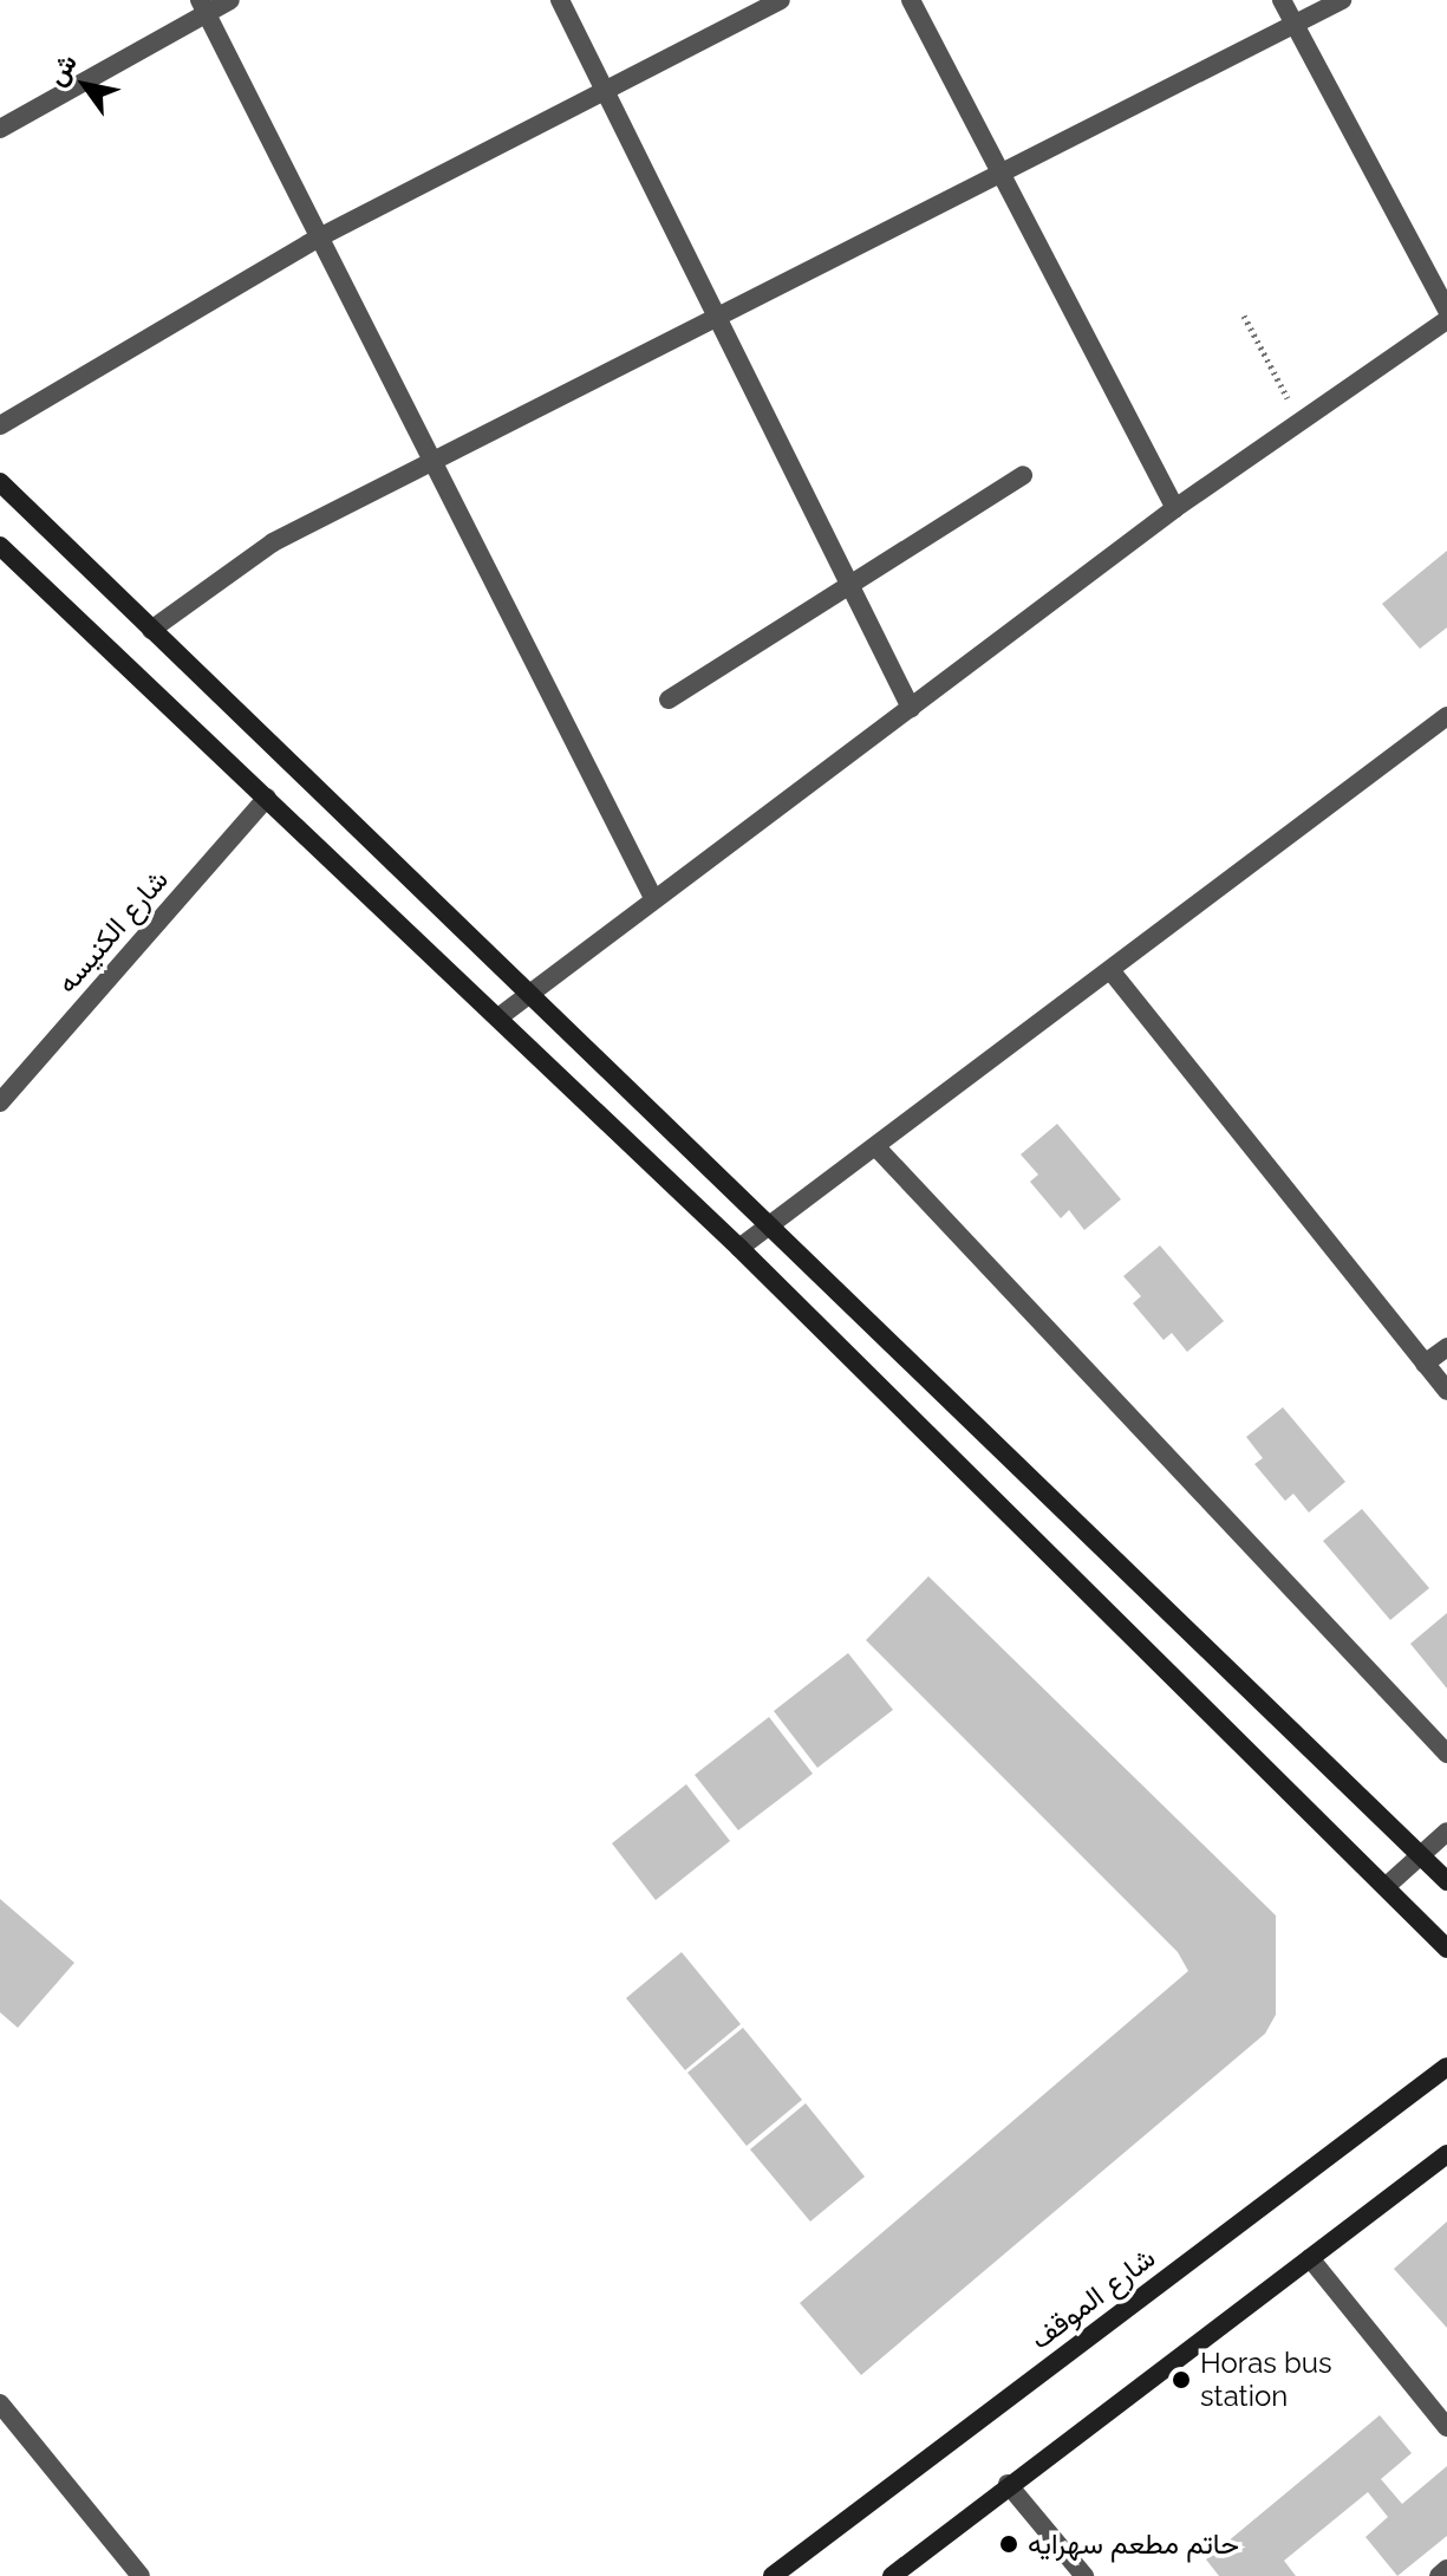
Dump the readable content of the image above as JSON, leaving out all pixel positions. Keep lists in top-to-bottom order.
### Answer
{
  "streets": {
    "street": ["شارع الكنيسه", "شارع الموقف"]
  },
  "places": ["Horas bus station", "حاتم مطعم سهرايه"],
  "north": "top left"
}
